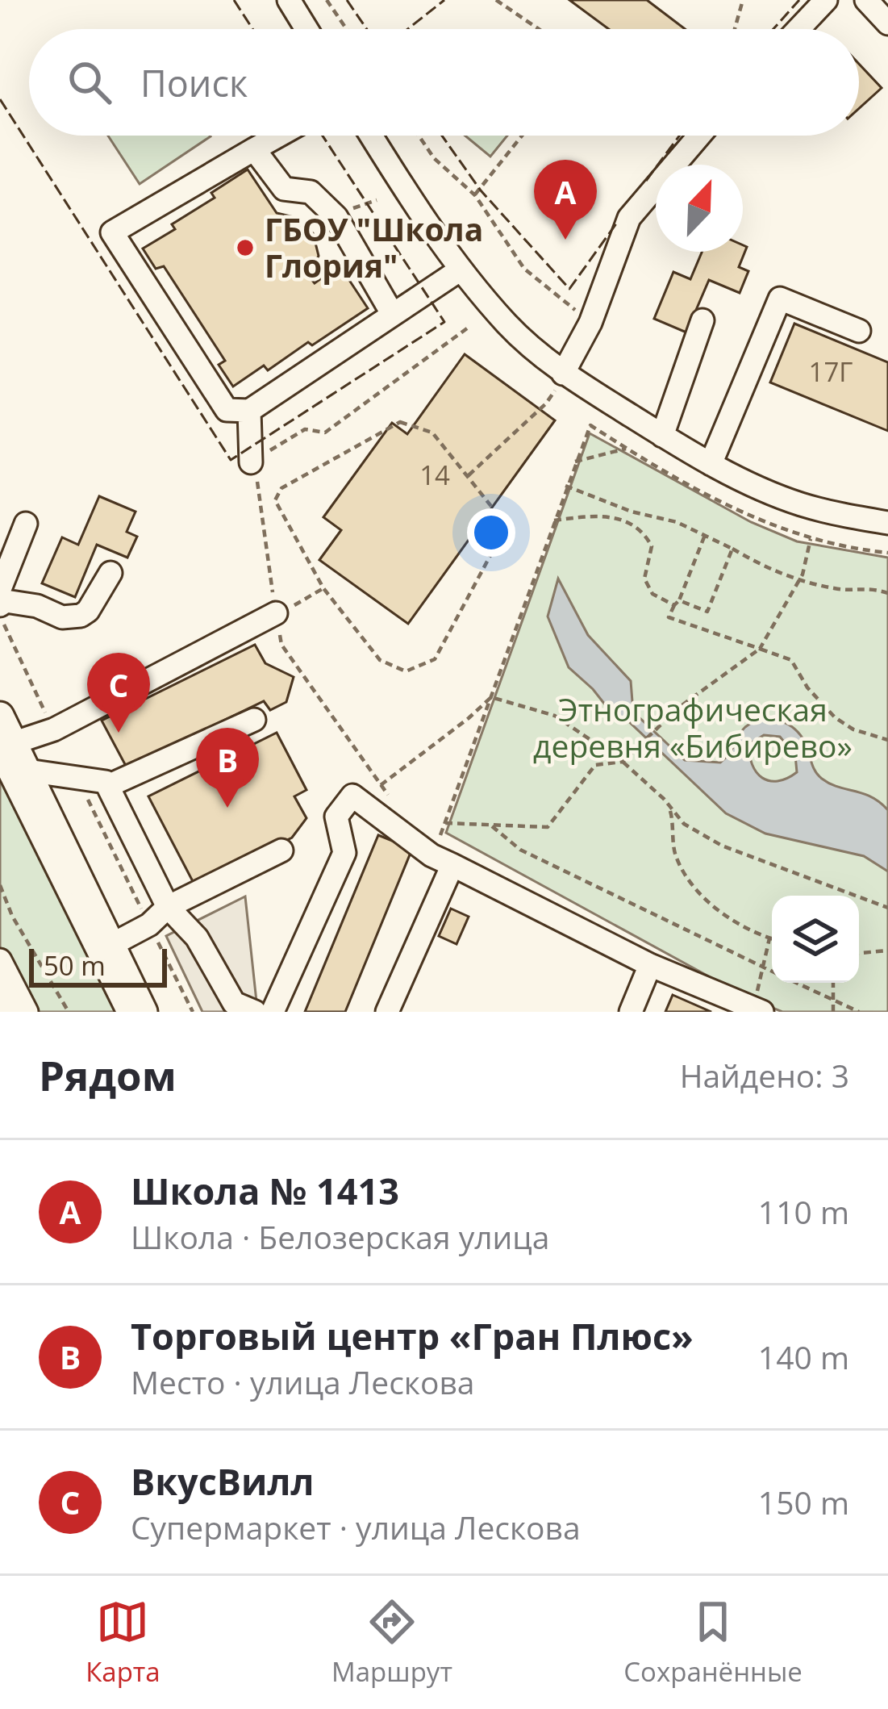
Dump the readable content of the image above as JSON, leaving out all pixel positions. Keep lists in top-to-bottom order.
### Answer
{
  "parks": ["Этнографическая деревня «Бибирево»"],
  "places": ["ГБОУ \"Школа Глория\""],
  "house_numbers": ["17Г", "14"],
  "scale_bar": "50 m",
  "north": "top right",
  "page": {
    "search": "Поиск",
    "pins": ["A", "C", "B"],
    "scale": "50 m",
    "heading": ["Рядом", "Найдено: 3"],
    "list": [
      {
        "mark": "A",
        "name": "Школа № 1413",
        "note": "Школа · Белозерская улица",
        "value": "110 m"
      },
      {
        "mark": "B",
        "name": "Торговый центр «Гран Плюс»",
        "note": "Место · улица Лескова",
        "value": "140 m"
      },
      {
        "mark": "C",
        "name": "ВкусВилл",
        "note": "Супермаркет · улица Лескова",
        "value": "150 m"
      }
    ],
    "nav": ["Карта", "Маршрут", "Сохранённые"]
  }
}
